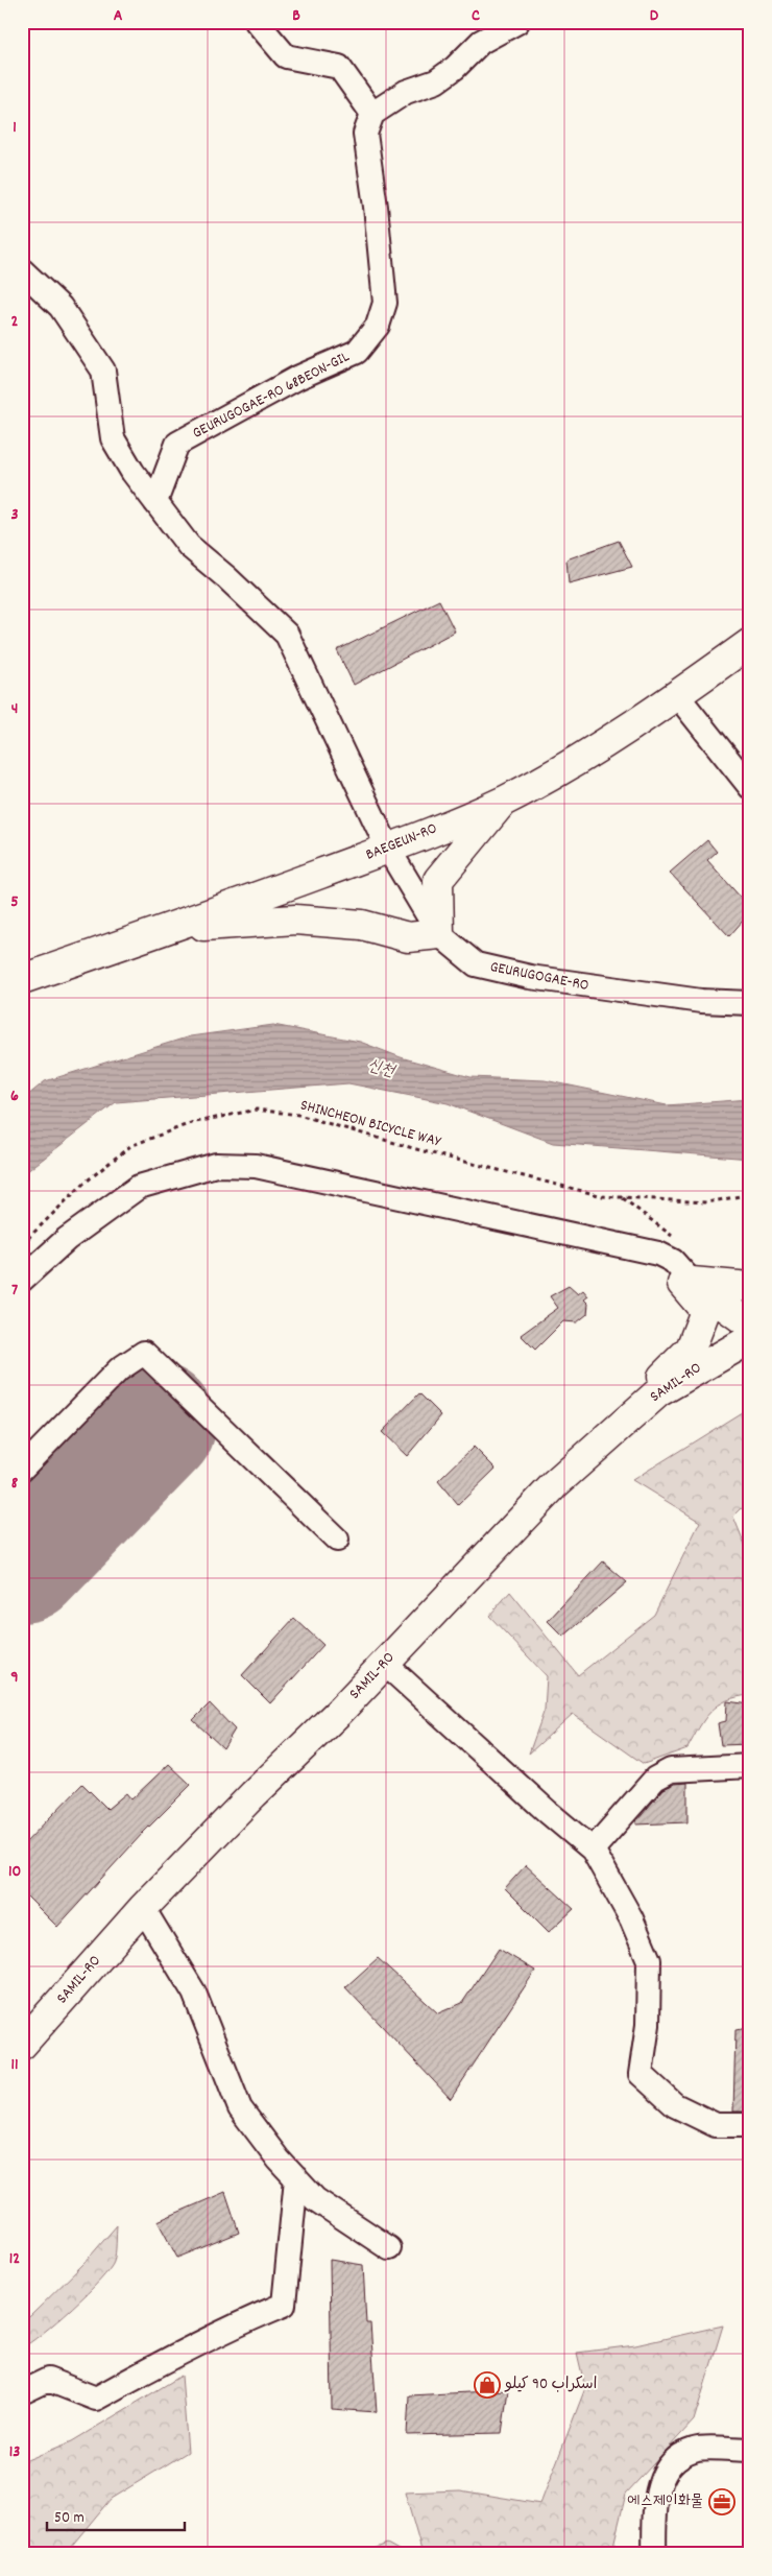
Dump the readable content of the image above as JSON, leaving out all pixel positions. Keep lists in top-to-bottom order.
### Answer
{
  "streets": {
    "main road": ["BAEGEUN-RO", "SAMIL-RO"],
    "street": ["GEURUGOGAE-RO 68BEON-GIL", "GEURUGOGAE-RO"],
    "path": ["SHINCHEON BICYCLE WAY"]
  },
  "crossings": [
    ["BAEGEUN-RO", "GEURUGOGAE-RO"]
  ],
  "water": ["신천"],
  "places": {
    "shop": ["اسكراب 90 كيلو"],
    "office": ["에스제이화물"]
  },
  "scale_bar": "50 m",
  "grid": {
    "columns": [
      "A",
      "B",
      "C",
      "D"
    ],
    "rows": [
      "1",
      "2",
      "3",
      "4",
      "5",
      "6",
      "7",
      "8",
      "9",
      "10",
      "11",
      "12",
      "13"
    ]
  }
}
